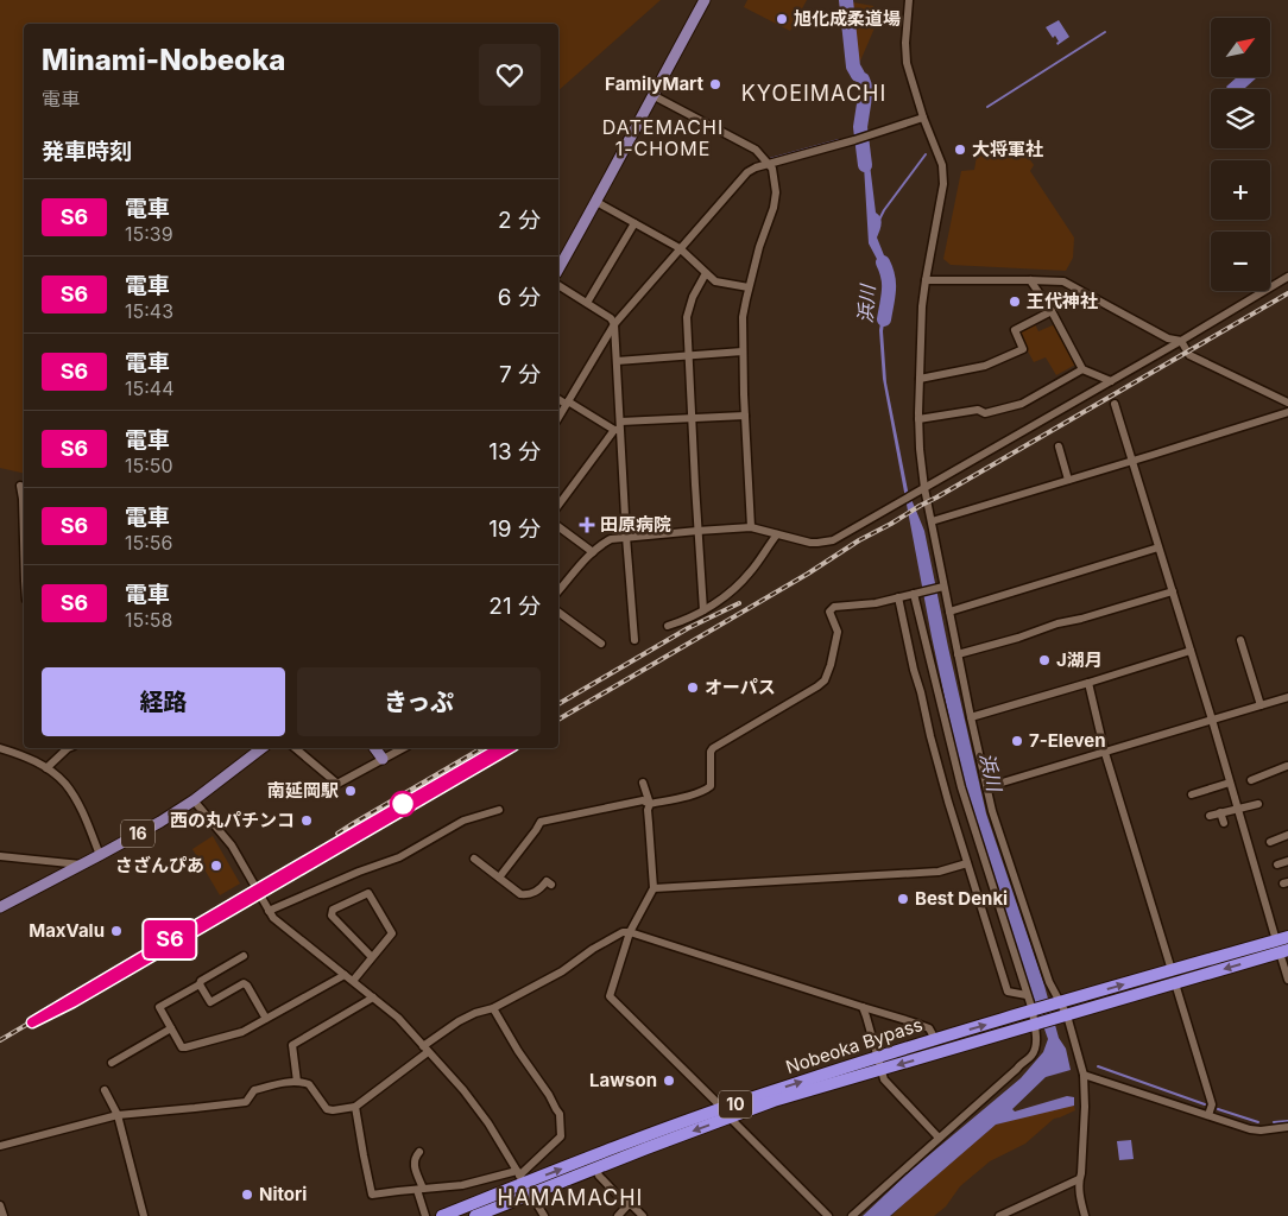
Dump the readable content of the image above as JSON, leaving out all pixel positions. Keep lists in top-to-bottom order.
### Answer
{
  "streets": {
    "highway": ["Nobeoka Bypass", "10"],
    "main road": ["16"]
  },
  "districts": ["KYOEIMACHI", "DATEMACHI 1-CHOME", "HAMAMACHI"],
  "water": ["浜川"],
  "places": {
    "other": [
      "旭化成柔道場",
      "FamilyMart",
      "大将軍社",
      "王代神社",
      "J湖月",
      "オーパス",
      "7-Eleven",
      "南延岡駅",
      "西の丸パチンコ",
      "さざんぴあ",
      "Best Denki",
      "MaxValu",
      "Lawson",
      "Nitori"
    ],
    "health": ["田原病院"]
  },
  "north": "top right",
  "page": {
    "on_map": "S6",
    "map_buttons": ["+", "−"],
    "heading": [
      ["Minami-Nobeoka", "電車"],
      "発車時刻"
    ],
    "list": [
      {
        "mark": "S6",
        "name": "電車",
        "note": "15:39",
        "value": "2 分"
      },
      {
        "mark": "S6",
        "name": "電車",
        "note": "15:43",
        "value": "6 分"
      },
      {
        "mark": "S6",
        "name": "電車",
        "note": "15:44",
        "value": "7 分"
      },
      {
        "mark": "S6",
        "name": "電車",
        "note": "15:50",
        "value": "13 分"
      },
      {
        "mark": "S6",
        "name": "電車",
        "note": "15:56",
        "value": "19 分"
      },
      {
        "mark": "S6",
        "name": "電車",
        "note": "15:58",
        "value": "21 分"
      }
    ],
    "buttons": ["経路", "きっぷ"]
  }
}
